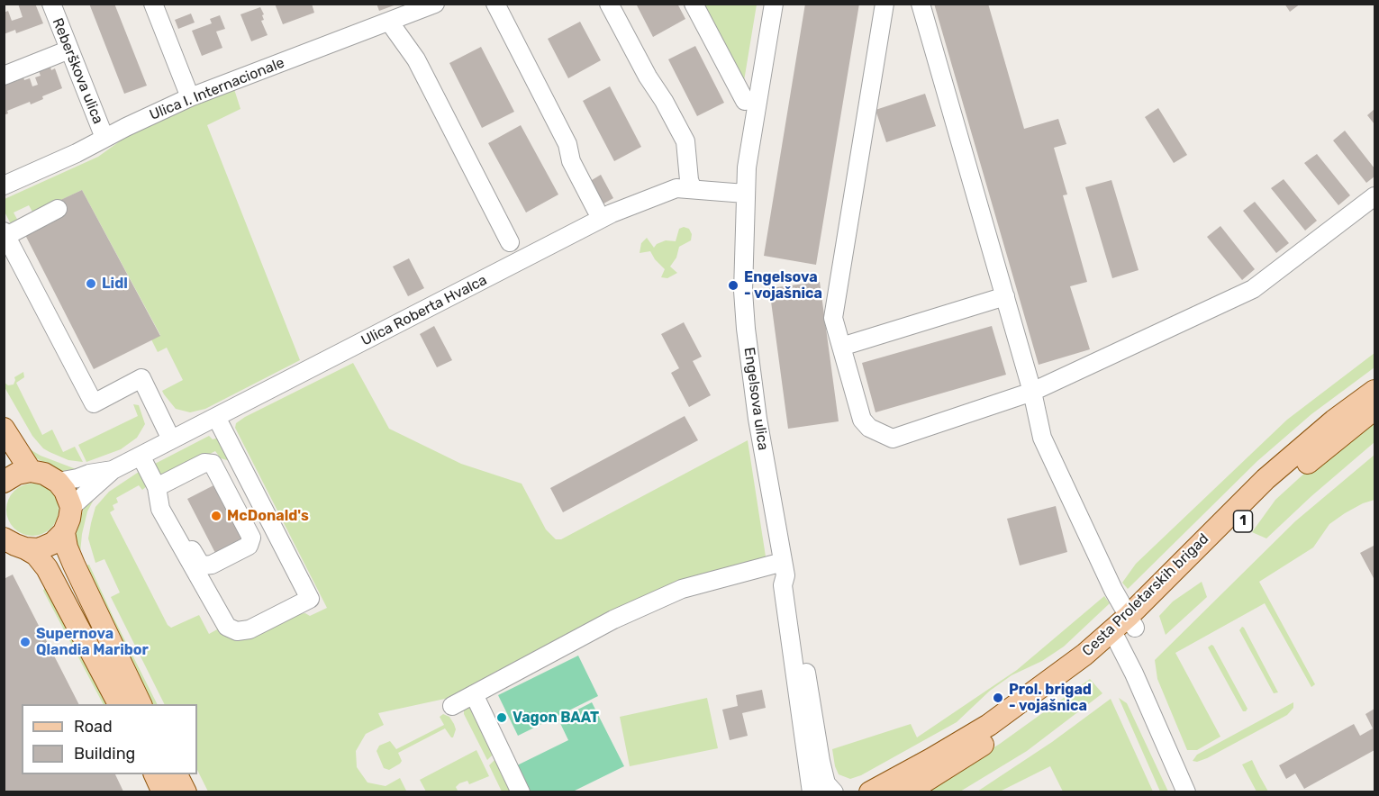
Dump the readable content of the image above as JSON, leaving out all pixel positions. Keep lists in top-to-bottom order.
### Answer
{
  "streets": {
    "main road": ["1", "Cesta Proletarskih brigad"],
    "street": [
      "Reberškova ulica",
      "Ulica I. Internacionale",
      "Ulica Roberta Hvalca",
      "Engelsova ulica"
    ]
  },
  "crossings": [
    ["Reberškova ulica", "Ulica I. Internacionale"],
    ["Ulica Roberta Hvalca", "Engelsova ulica"]
  ],
  "places": [
    "Lidl",
    "Engelsova - vojašnica",
    "McDonald's",
    "Supernova Qlandia Maribor",
    "Prol. brigad - vojašnica",
    "Vagon BAAT"
  ],
  "legend": ["Road", "Building"]
}
